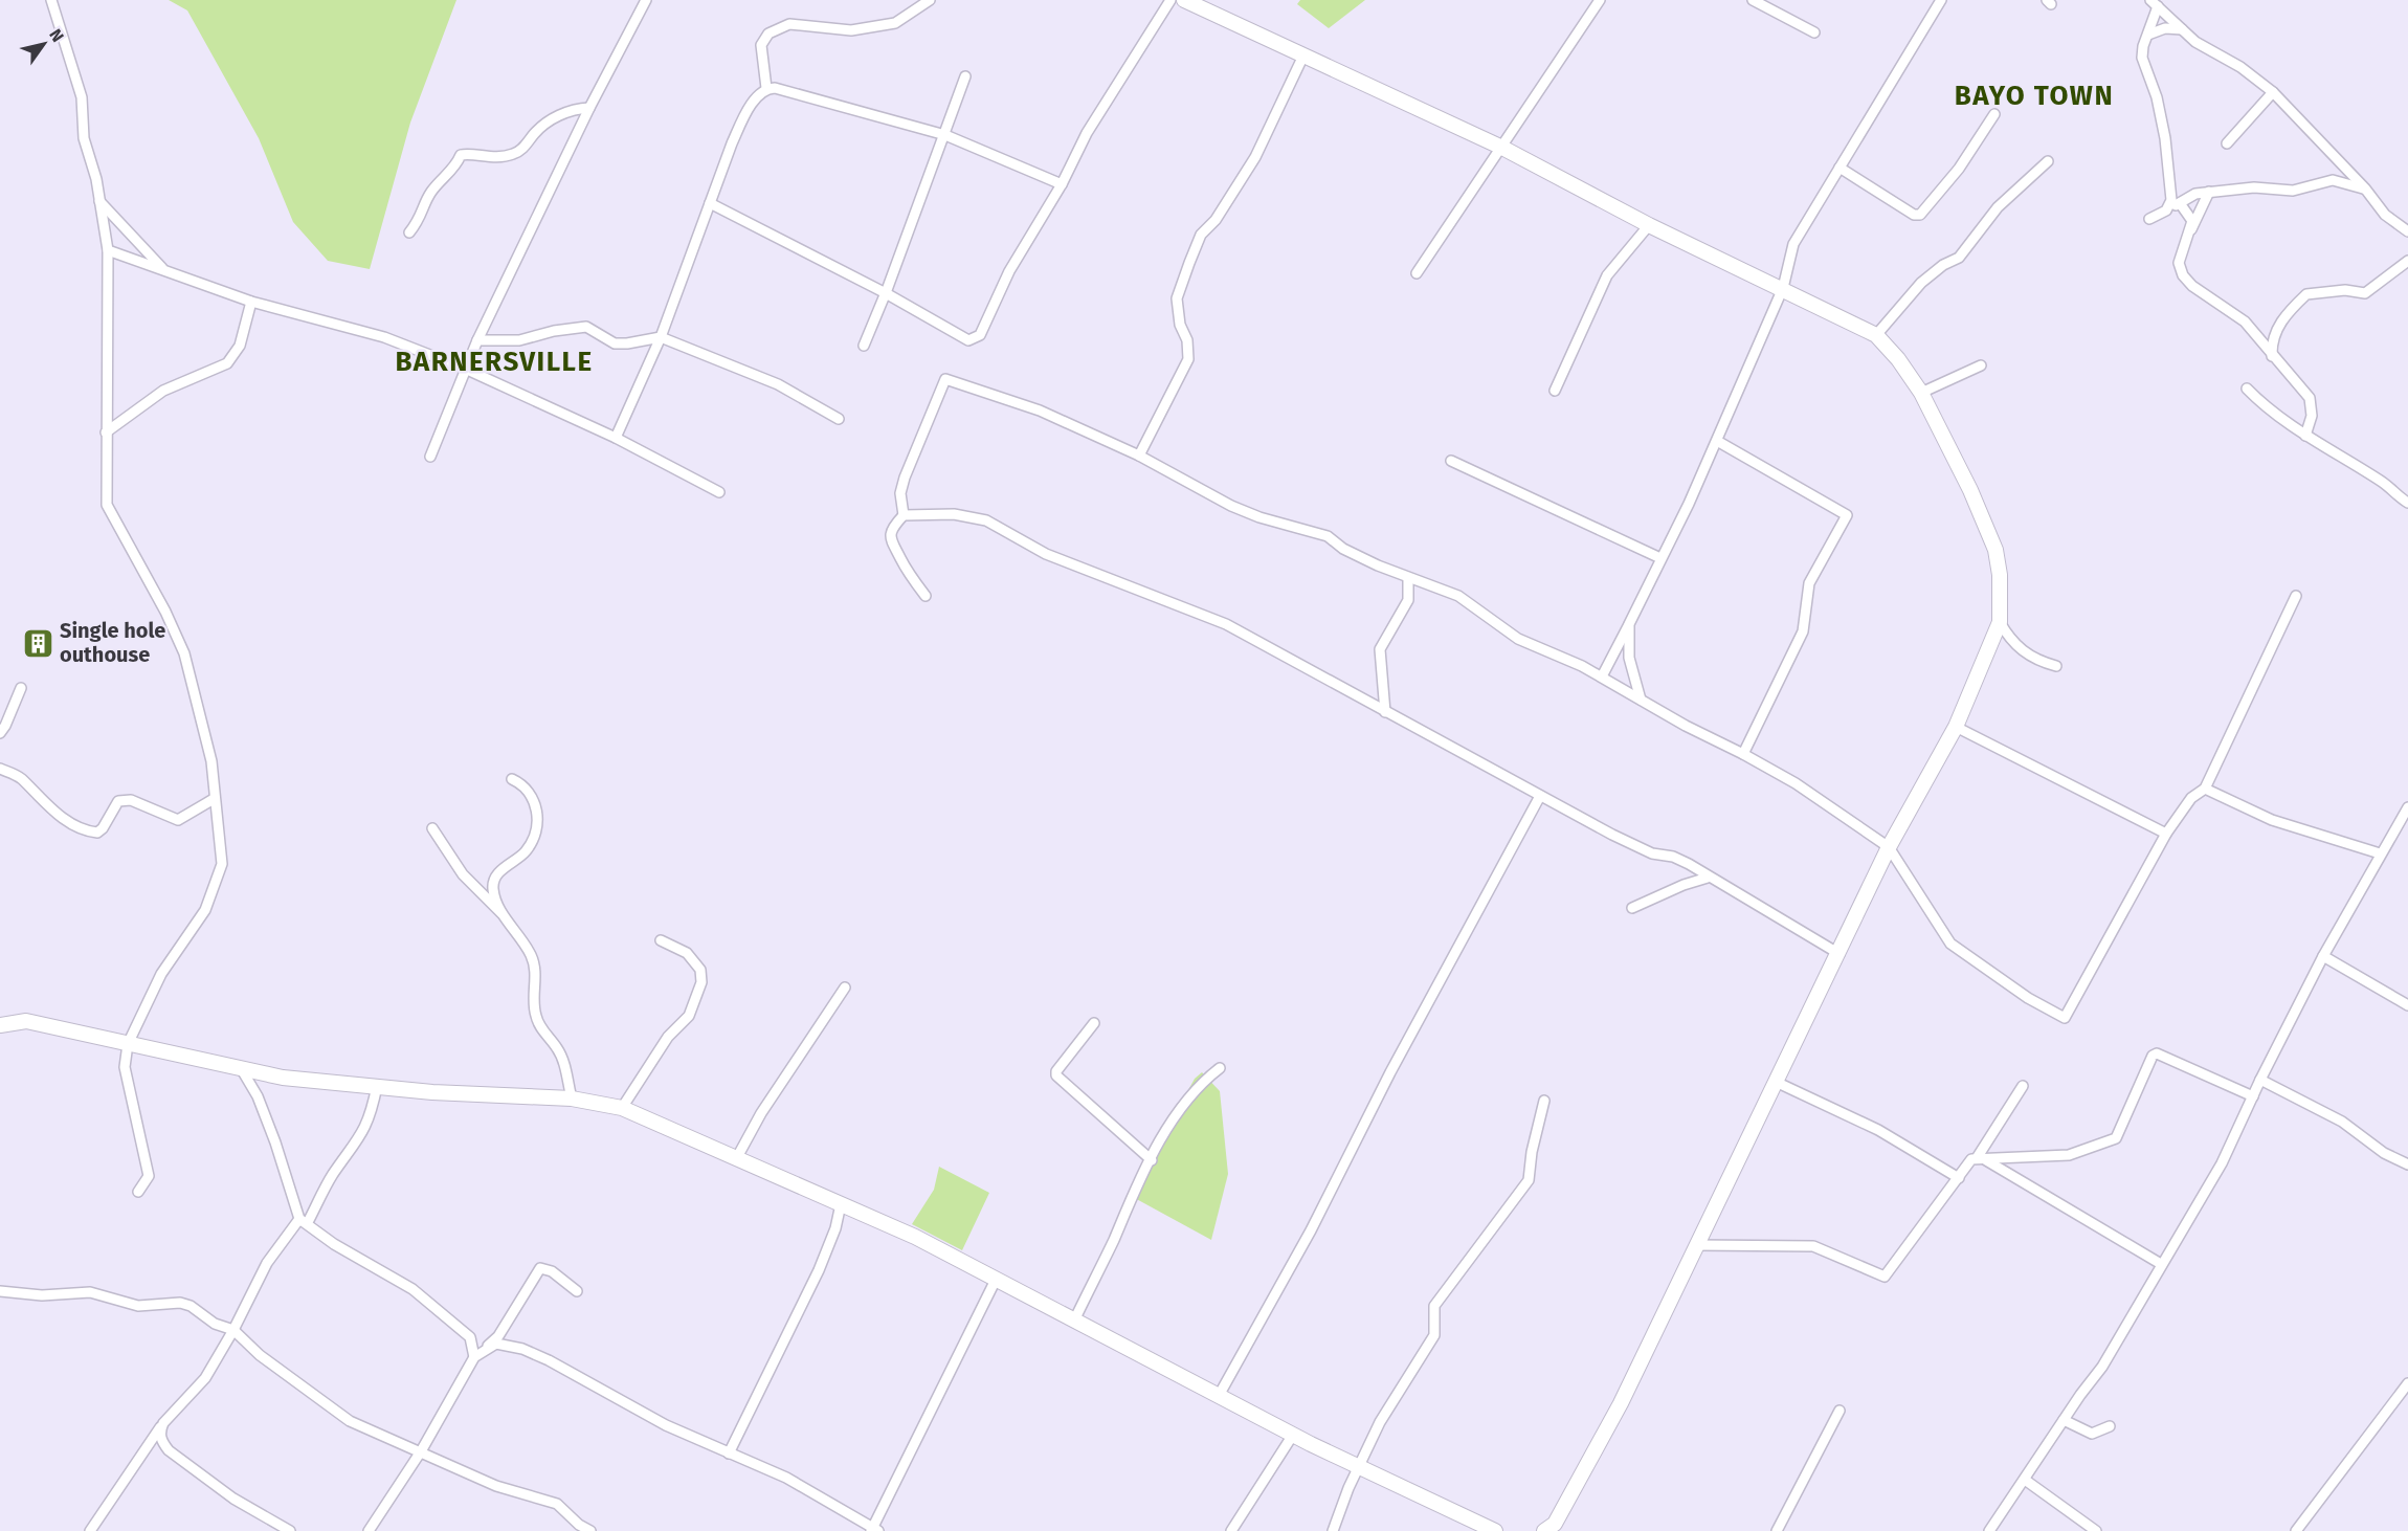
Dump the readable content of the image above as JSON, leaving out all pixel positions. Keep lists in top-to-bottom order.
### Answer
{
  "districts": ["BAYO TOWN", "BARNERSVILLE"],
  "places": {
    "building": ["Single hole outhouse"]
  },
  "north": "top right"
}
